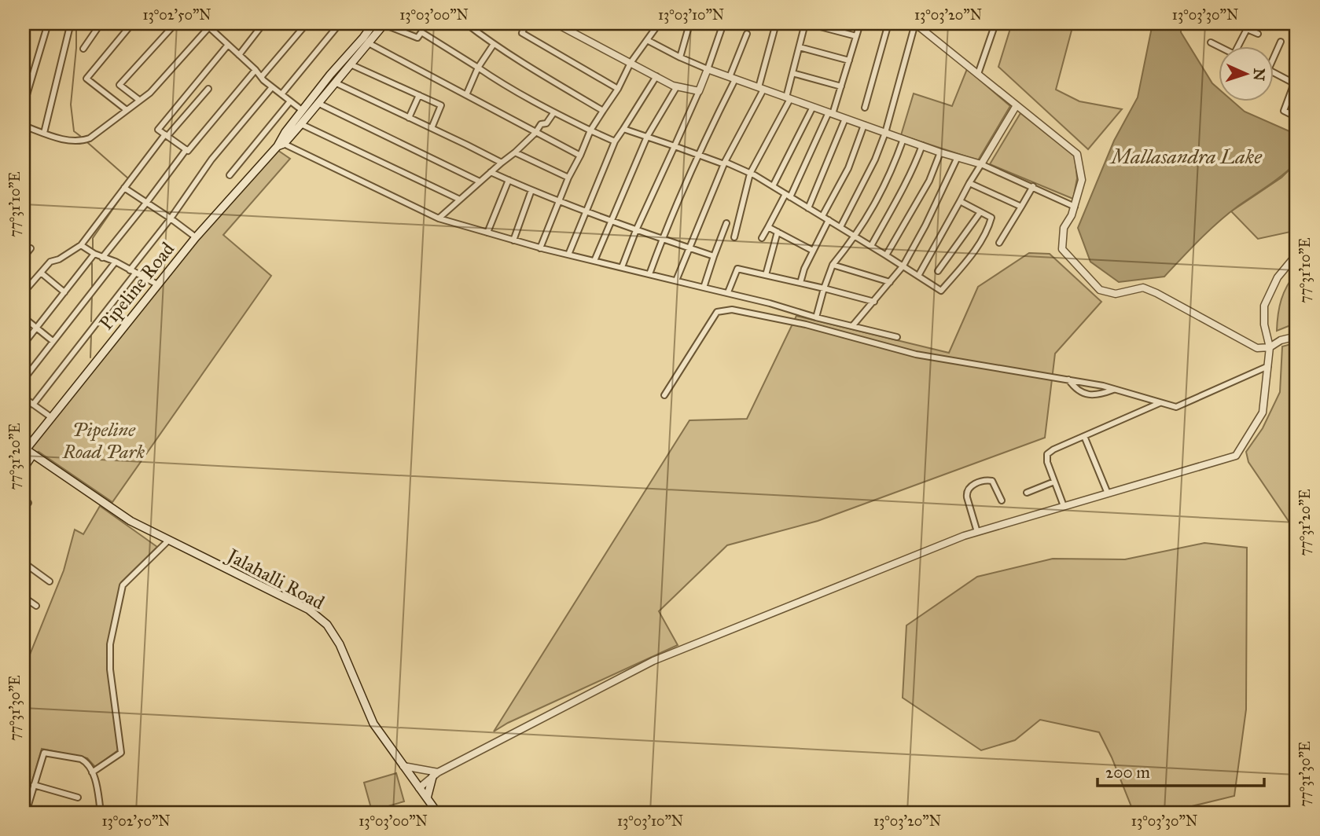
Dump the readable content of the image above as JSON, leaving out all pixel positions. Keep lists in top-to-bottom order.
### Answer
{
  "streets": {
    "main road": ["Pipeline Road", "Jalahalli Road"]
  },
  "crossings": [
    ["Pipeline Road", "Jalahalli Road"]
  ],
  "water": ["Mallasandra Lake"],
  "parks": ["Pipeline Road Park"],
  "scale_bar": "200 m",
  "north": "right",
  "coordinates": [
    "13°02'50\"N",
    "13°03'00\"N",
    "13°03'10\"N",
    "13°03'20\"N",
    "13°03'30\"N",
    "77°31'10\"E",
    "77°31'20\"E",
    "77°31'30\"E"
  ]
}
